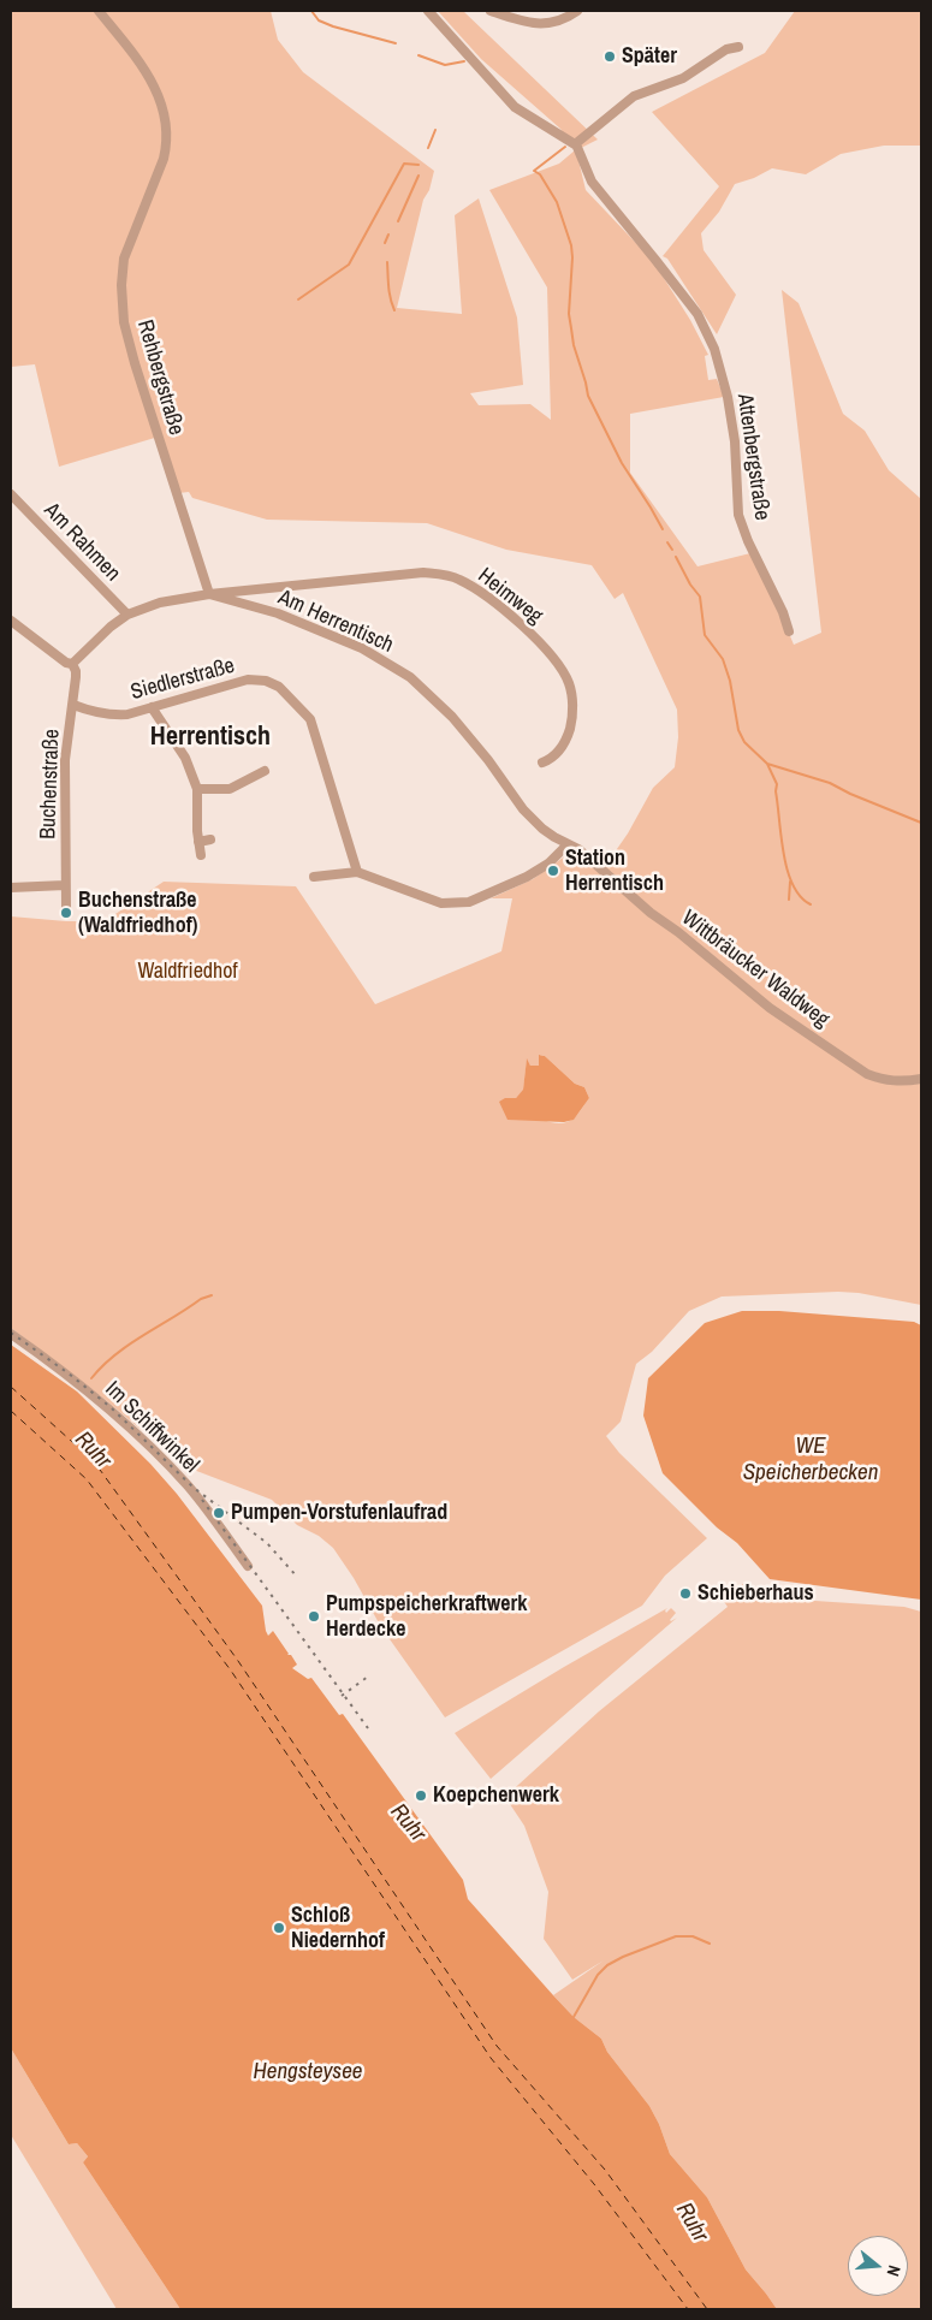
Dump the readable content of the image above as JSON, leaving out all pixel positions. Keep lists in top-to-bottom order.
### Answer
{
  "streets": {
    "street": [
      "Rehbergstraße",
      "Attenbergstraße",
      "Am Rahmen",
      "Heimweg",
      "Am Herrentisch",
      "Siedlerstraße",
      "Buchenstraße",
      "Wittbräucker Waldweg",
      "Im Schiffwinkel"
    ]
  },
  "crossings": [
    ["Rehbergstraße", "Heimweg"],
    ["Rehbergstraße", "Am Herrentisch"],
    ["Am Rahmen", "Am Herrentisch"],
    ["Heimweg", "Am Herrentisch"],
    ["Am Herrentisch", "Buchenstraße"],
    ["Am Herrentisch", "Wittbräucker Waldweg"],
    ["Siedlerstraße", "Buchenstraße"]
  ],
  "districts": ["Herrentisch"],
  "water": ["WE Speicherbecken", "Ruhr", "Hengsteysee"],
  "parks": ["Waldfriedhof"],
  "places": [
    "Später",
    "Station Herrentisch",
    "Buchenstraße (Waldfriedhof)",
    "Pumpen-Vorstufenlaufrad",
    "Schieberhaus",
    "Pumpspeicherkraftwerk Herdecke",
    "Koepchenwerk",
    "Schloß Niedernhof"
  ],
  "north": "right"
}
